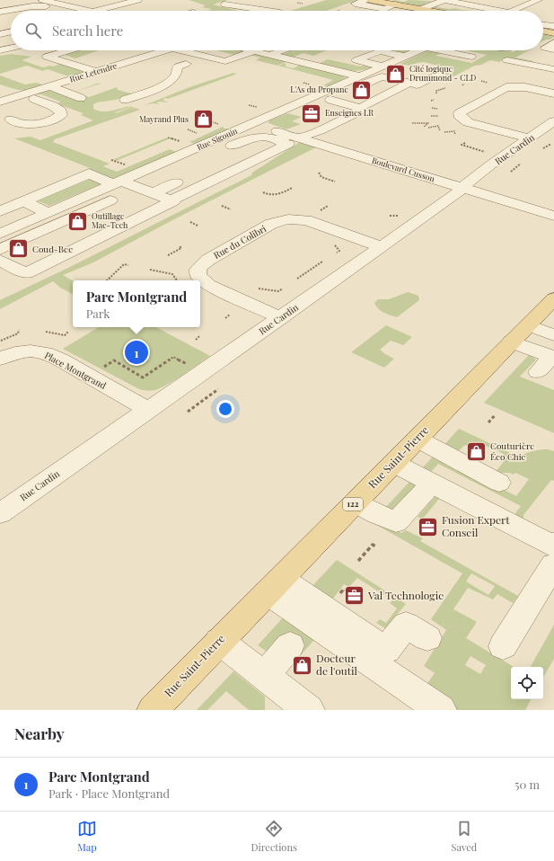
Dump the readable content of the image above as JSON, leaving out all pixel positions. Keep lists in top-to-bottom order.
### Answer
{
  "streets": {
    "main road": ["Rue Saint-Pierre", "122"],
    "street": [
      "Rue Letendre",
      "Rue Sigouin",
      "Rue Cardin",
      "Boulevard Cusson",
      "Rue du Colibri",
      "Place Montgrand"
    ]
  },
  "crossings": [
    ["Rue Sigouin", "Boulevard Cusson"],
    ["Rue Cardin", "Boulevard Cusson"],
    ["Rue Cardin", "Rue du Colibri"],
    ["Rue Cardin", "Place Montgrand"]
  ],
  "places": {
    "shop": [
      "Cité logique Drummond - CLD",
      "L'As du Propane",
      "Mayrand Plus",
      "Outillage Mac-Tech",
      "Coud-Bec",
      "Couturière Éco Chic",
      "Docteur de l'outil"
    ],
    "office": ["Enseignes LR", "Fusion Expert Conseil", "Val Technologie"]
  },
  "page": {
    "search": "Search here",
    "popup": ["Parc Montgrand", "Park"],
    "pins": "1",
    "heading": "Nearby",
    "list": [
      {
        "mark": "1",
        "name": "Parc Montgrand",
        "note": "Park · Place Montgrand",
        "value": "50 m"
      }
    ],
    "nav": ["Map", "Directions", "Saved"]
  }
}
